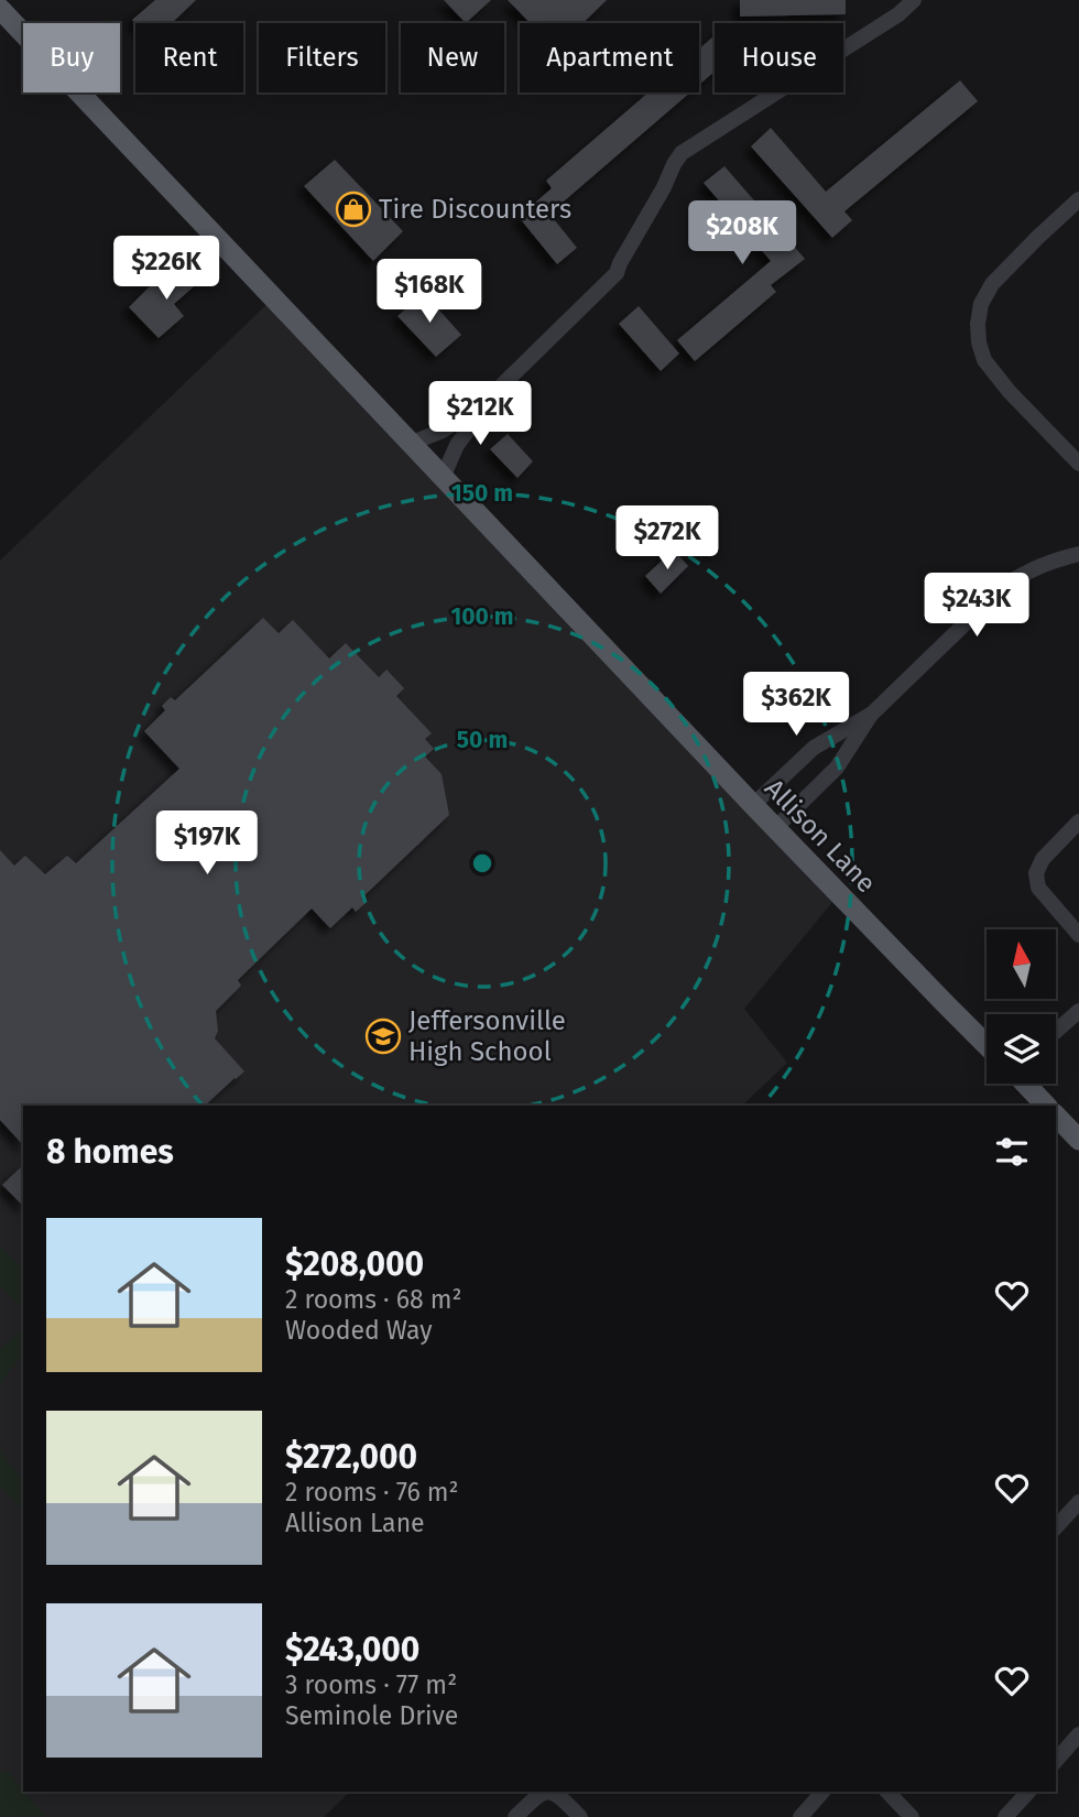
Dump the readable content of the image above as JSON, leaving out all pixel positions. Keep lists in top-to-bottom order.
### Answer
{
  "streets": {
    "main road": ["Allison Lane"]
  },
  "places": {
    "shop": ["Tire Discounters"],
    "school or university": ["Jeffersonville High School"]
  },
  "north": "top",
  "page": {
    "chip": [
      "Buy",
      "Rent",
      "Filters",
      "New",
      "Apartment",
      "House"
    ],
    "price": [
      "$208K",
      "$226K",
      "$168K",
      "$212K",
      "$272K",
      "$243K",
      "$362K",
      "$197K"
    ],
    "heading": "8 homes",
    "list": [
      {
        "name": "$208,000",
        "note": "2 rooms · 68 m² · Wooded Way"
      },
      {
        "name": "$272,000",
        "note": "2 rooms · 76 m² · Allison Lane"
      },
      {
        "name": "$243,000",
        "note": "3 rooms · 77 m² · Seminole Drive"
      }
    ]
  },
  "rings": ["150 m", "100 m", "50 m"]
}
